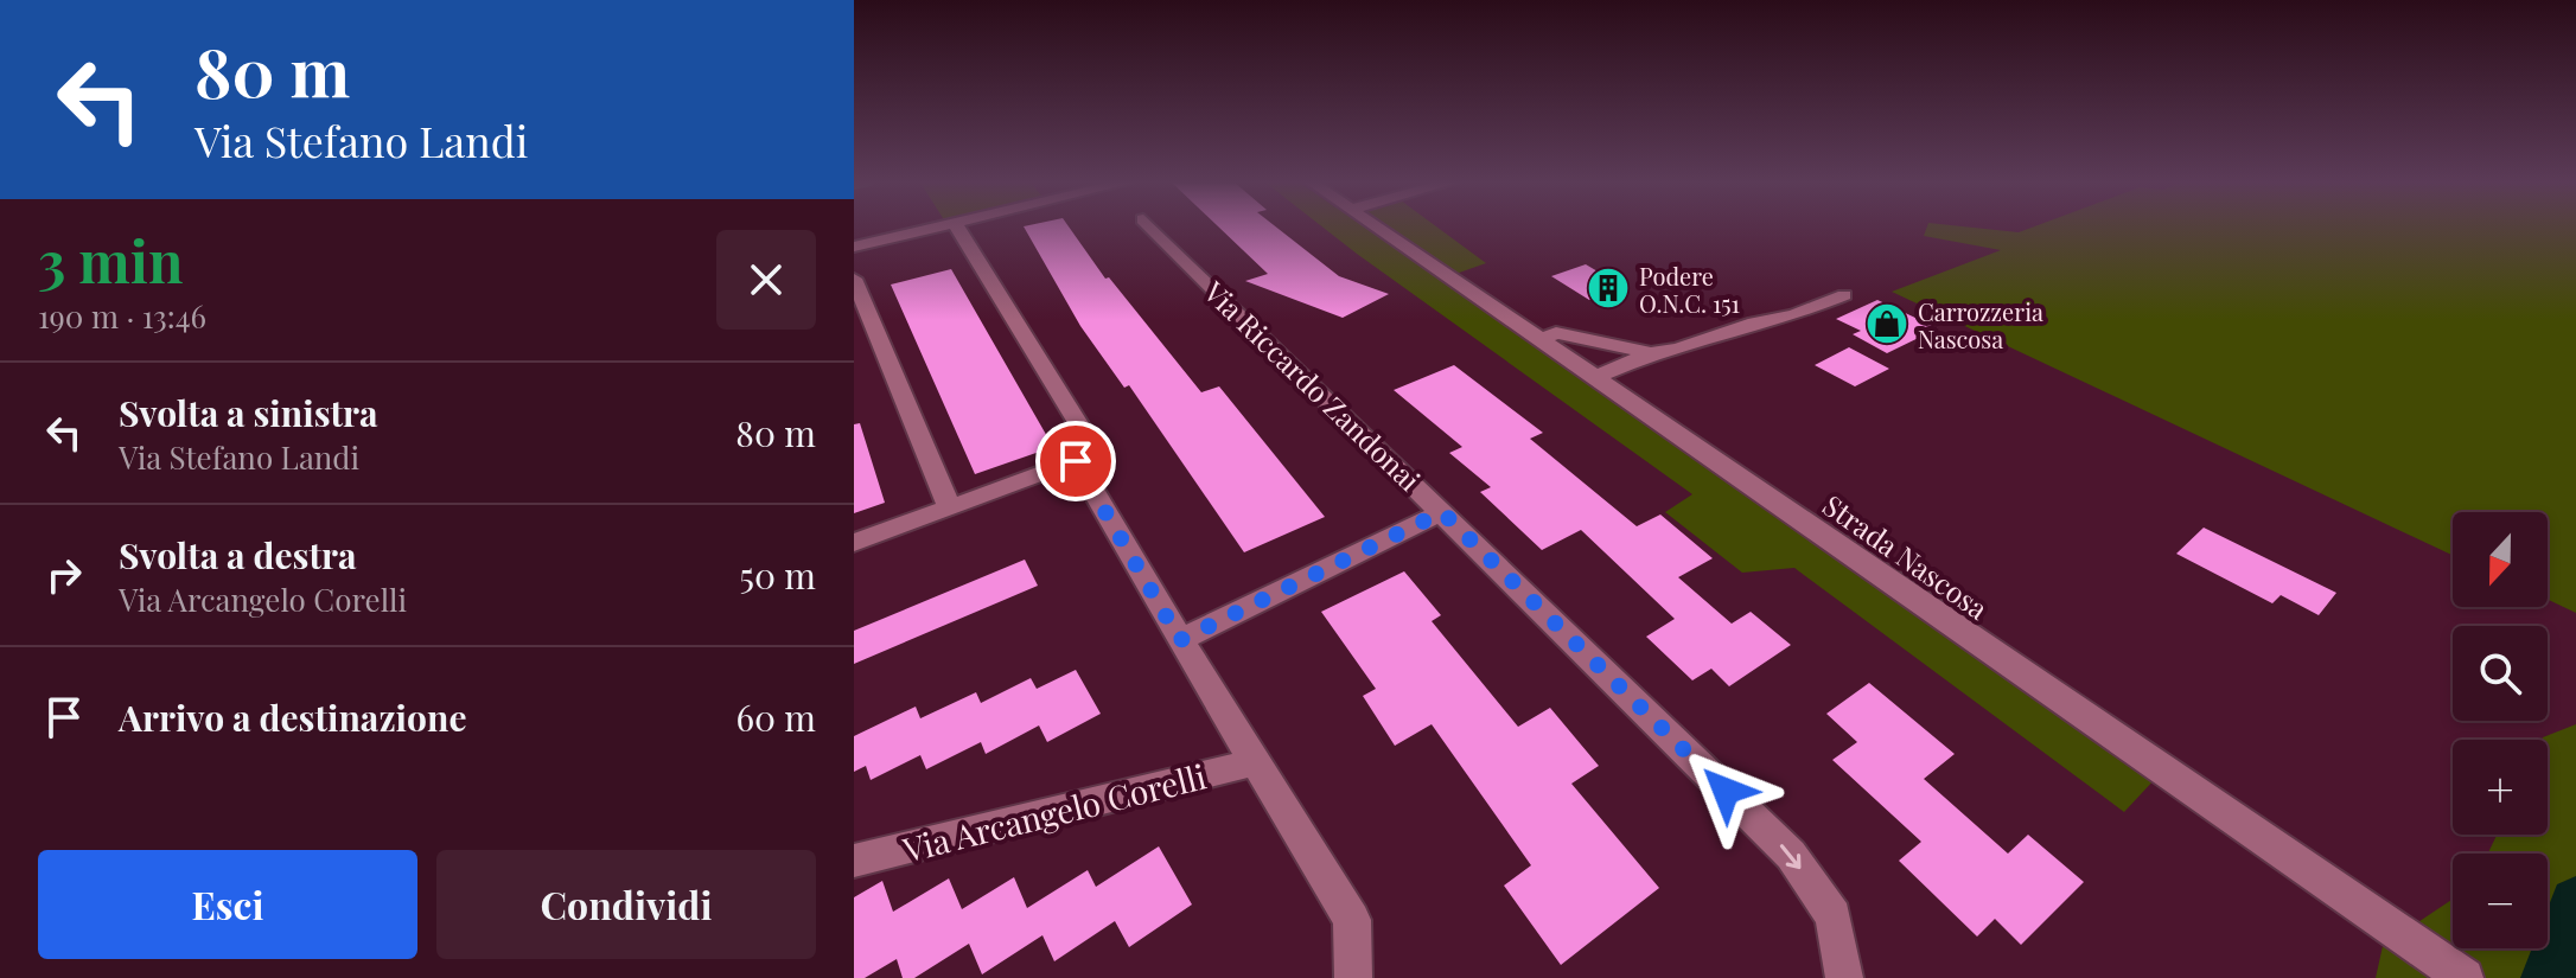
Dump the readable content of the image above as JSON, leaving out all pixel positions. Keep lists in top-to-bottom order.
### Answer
{
  "streets": {
    "street": ["Via Riccardo Zandonai", "Strada Nascosa", "Via Arcangelo Corelli"]
  },
  "one_way": ["Via Riccardo Zandonai"],
  "places": {
    "building": ["Podere O.N.C. 151"],
    "shop": ["Carrozzeria Nascosa"]
  },
  "north": "bottom",
  "page": {
    "turn": ["80 m", "Via Stefano Landi"],
    "heading": ["3 min", "190 m · 13:46"],
    "list": [
      {
        "name": "Svolta a sinistra",
        "note": "Via Stefano Landi",
        "value": "80 m"
      },
      {
        "name": "Svolta a destra",
        "note": "Via Arcangelo Corelli",
        "value": "50 m"
      },
      {
        "name": "Arrivo a destinazione",
        "value": "60 m"
      }
    ],
    "map_buttons": ["+", "−"],
    "buttons": ["Esci", "Condividi"]
  }
}
